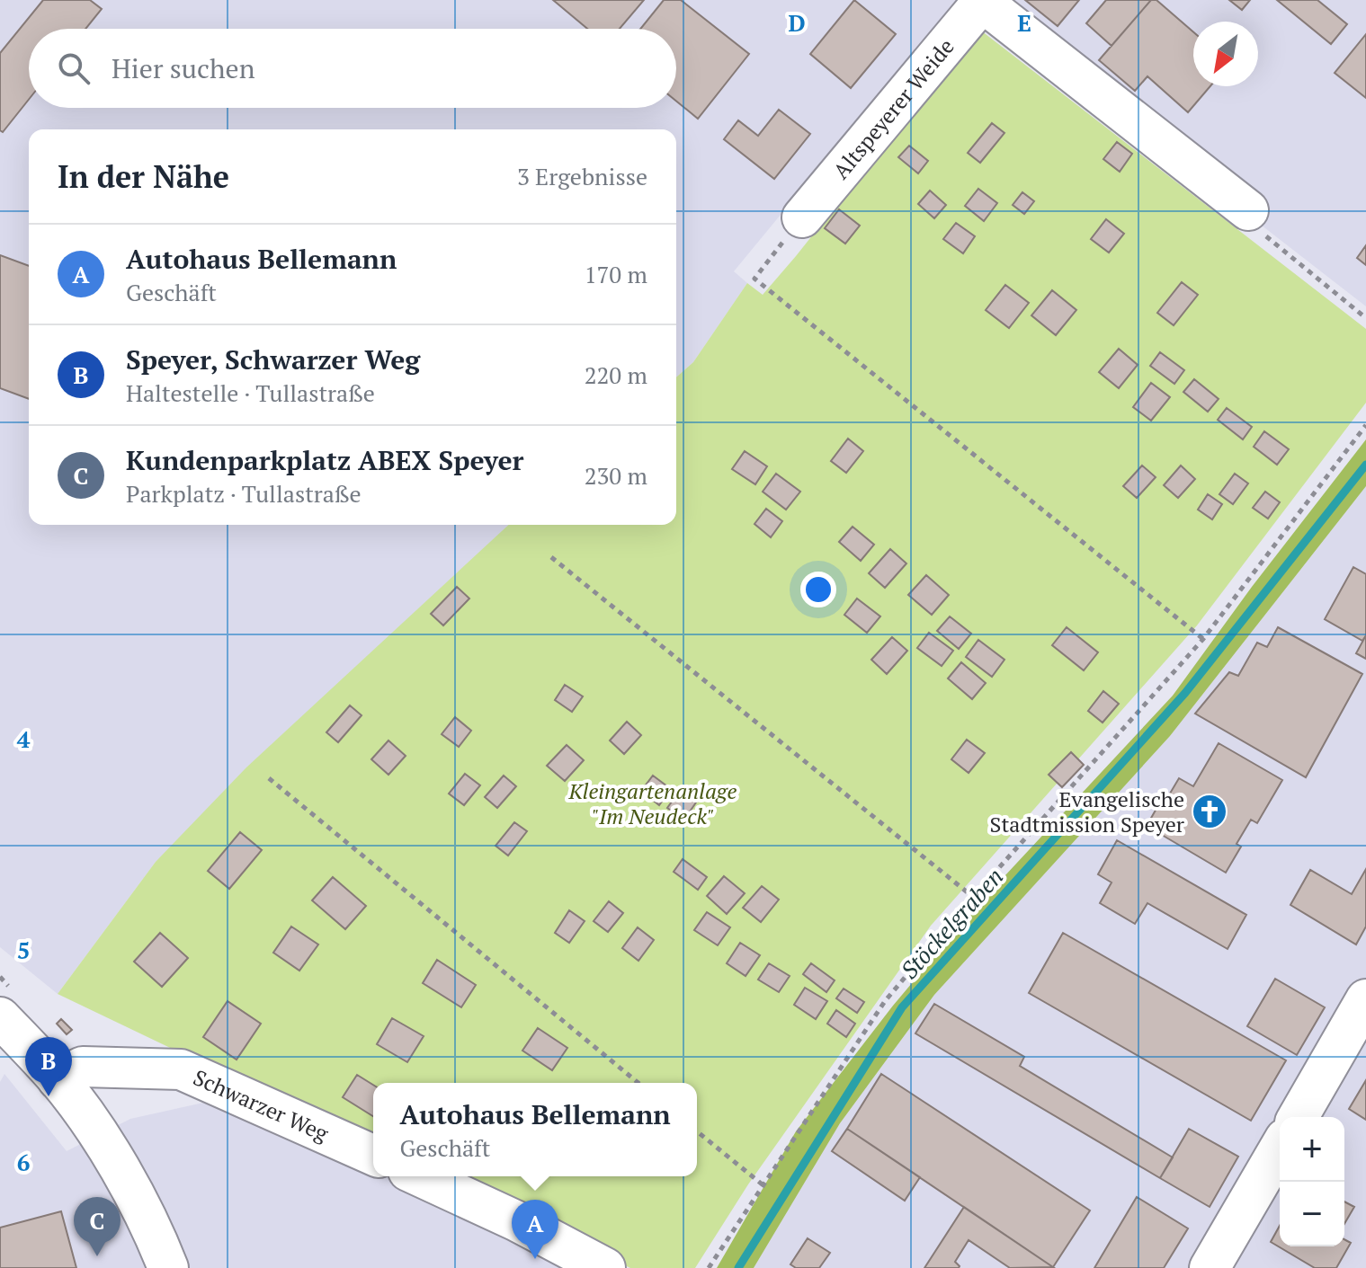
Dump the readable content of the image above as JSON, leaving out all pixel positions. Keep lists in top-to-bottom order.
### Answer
{
  "streets": {
    "street": ["Altspeyerer Weide", "Schwarzer Weg"]
  },
  "water": ["Stöckelgraben"],
  "parks": ["Kleingartenanlage \"Im Neudeck\""],
  "places": {
    "church": ["Evangelische Stadtmission Speyer"]
  },
  "north": "bottom left",
  "page": {
    "search": "Hier suchen",
    "heading": ["In der Nähe", "3 Ergebnisse"],
    "list": [
      {
        "mark": "A",
        "name": "Autohaus Bellemann",
        "note": "Geschäft",
        "value": "170 m"
      },
      {
        "mark": "B",
        "name": "Speyer, Schwarzer Weg",
        "note": "Haltestelle · Tullastraße",
        "value": "220 m"
      },
      {
        "mark": "C",
        "name": "Kundenparkplatz ABEX Speyer",
        "note": "Parkplatz · Tullastraße",
        "value": "230 m"
      }
    ],
    "pins": ["B", "C", "A"],
    "popup": ["Autohaus Bellemann", "Geschäft"],
    "map_buttons": ["+", "−"]
  },
  "grid": {
    "columns": ["D", "E"],
    "rows": ["4", "5", "6"]
  }
}
